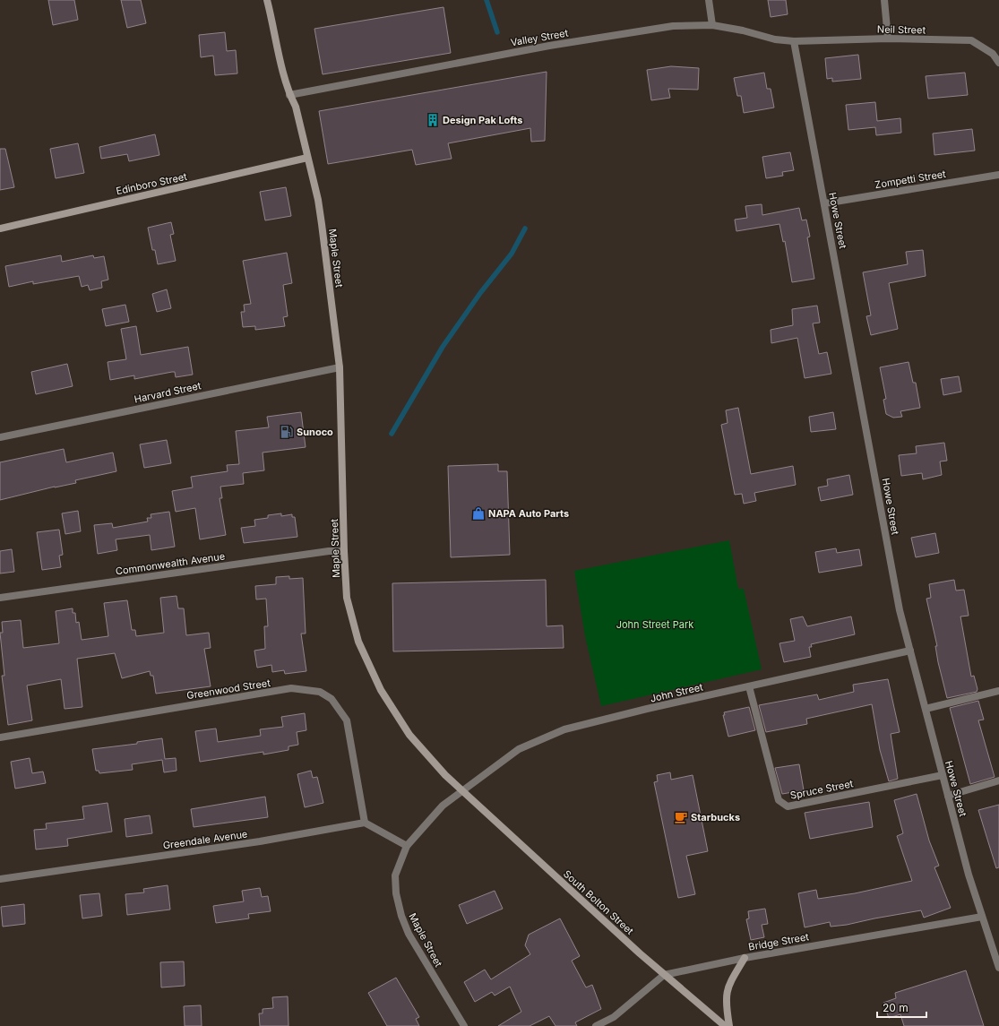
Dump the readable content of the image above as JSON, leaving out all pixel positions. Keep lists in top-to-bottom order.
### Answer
{
  "streets": {
    "main road": ["Edinboro Street", "Maple Street", "South Bolton Street"],
    "street": [
      "Neil Street",
      "Valley Street",
      "Zompetti Street",
      "Howe Street",
      "Harvard Street",
      "Commonwealth Avenue",
      "Greenwood Street",
      "John Street",
      "Spruce Street",
      "Greendale Avenue",
      "Bridge Street"
    ]
  },
  "crossings": [
    ["Neil Street", "Valley Street"],
    ["Neil Street", "Howe Street"],
    ["Valley Street", "Howe Street"],
    ["Valley Street", "Maple Street"],
    ["Zompetti Street", "Howe Street"],
    ["Edinboro Street", "Maple Street"],
    ["Howe Street", "John Street"],
    ["Howe Street", "Spruce Street"],
    ["Howe Street", "Bridge Street"],
    ["Maple Street", "Harvard Street"],
    ["Maple Street", "Commonwealth Avenue"],
    ["Maple Street", "John Street"],
    ["Maple Street", "South Bolton Street"],
    ["Greenwood Street", "Greendale Avenue"],
    ["John Street", "Spruce Street"],
    ["John Street", "South Bolton Street"],
    ["South Bolton Street", "Bridge Street"]
  ],
  "parks": ["John Street Park"],
  "places": {
    "building": ["Design Pak Lofts"],
    "fuel station": ["Sunoco"],
    "shop": ["NAPA Auto Parts"],
    "cafe": ["Starbucks"]
  },
  "scale_bar": "20 m"
}
